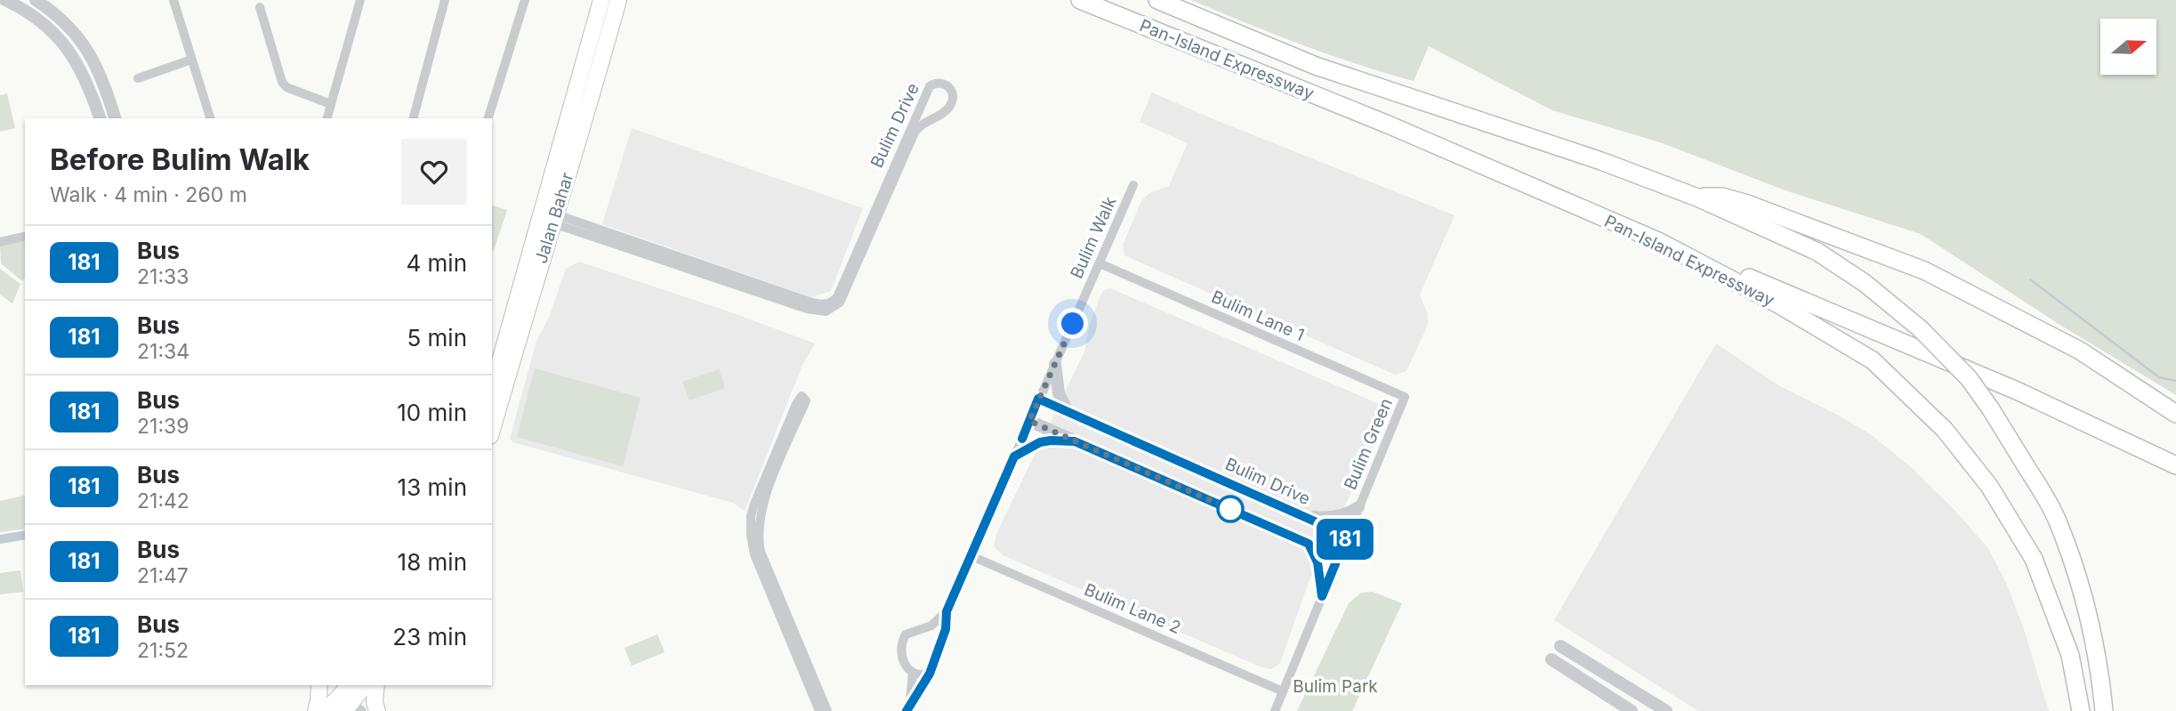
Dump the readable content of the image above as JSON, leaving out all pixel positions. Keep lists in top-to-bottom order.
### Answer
{
  "streets": {
    "highway": ["Pan-Island Expressway"],
    "main road": ["Jalan Bahar"],
    "street": [
      "Bulim Drive",
      "Bulim Walk",
      "Bulim Lane 1",
      "Bulim Green",
      "Bulim Lane 2"
    ]
  },
  "crossings": [
    ["Bulim Drive", "Jalan Bahar"],
    ["Bulim Drive", "Bulim Walk"],
    ["Bulim Drive", "Bulim Green"],
    ["Bulim Walk", "Bulim Lane 1"],
    ["Bulim Walk", "Bulim Lane 2"],
    ["Bulim Lane 1", "Bulim Green"],
    ["Bulim Green", "Bulim Lane 2"]
  ],
  "parks": ["Bulim Park"],
  "lines": ["bus line 181"],
  "north": "right",
  "page": {
    "on_map": "181",
    "heading": ["Before Bulim Walk", "Walk · 4 min · 260 m"],
    "list": [
      {
        "mark": "181",
        "name": "Bus",
        "note": "21:33",
        "value": "4 min"
      },
      {
        "mark": "181",
        "name": "Bus",
        "note": "21:34",
        "value": "5 min"
      },
      {
        "mark": "181",
        "name": "Bus",
        "note": "21:39",
        "value": "10 min"
      },
      {
        "mark": "181",
        "name": "Bus",
        "note": "21:42",
        "value": "13 min"
      },
      {
        "mark": "181",
        "name": "Bus",
        "note": "21:47",
        "value": "18 min"
      },
      {
        "mark": "181",
        "name": "Bus",
        "note": "21:52",
        "value": "23 min"
      }
    ]
  }
}
